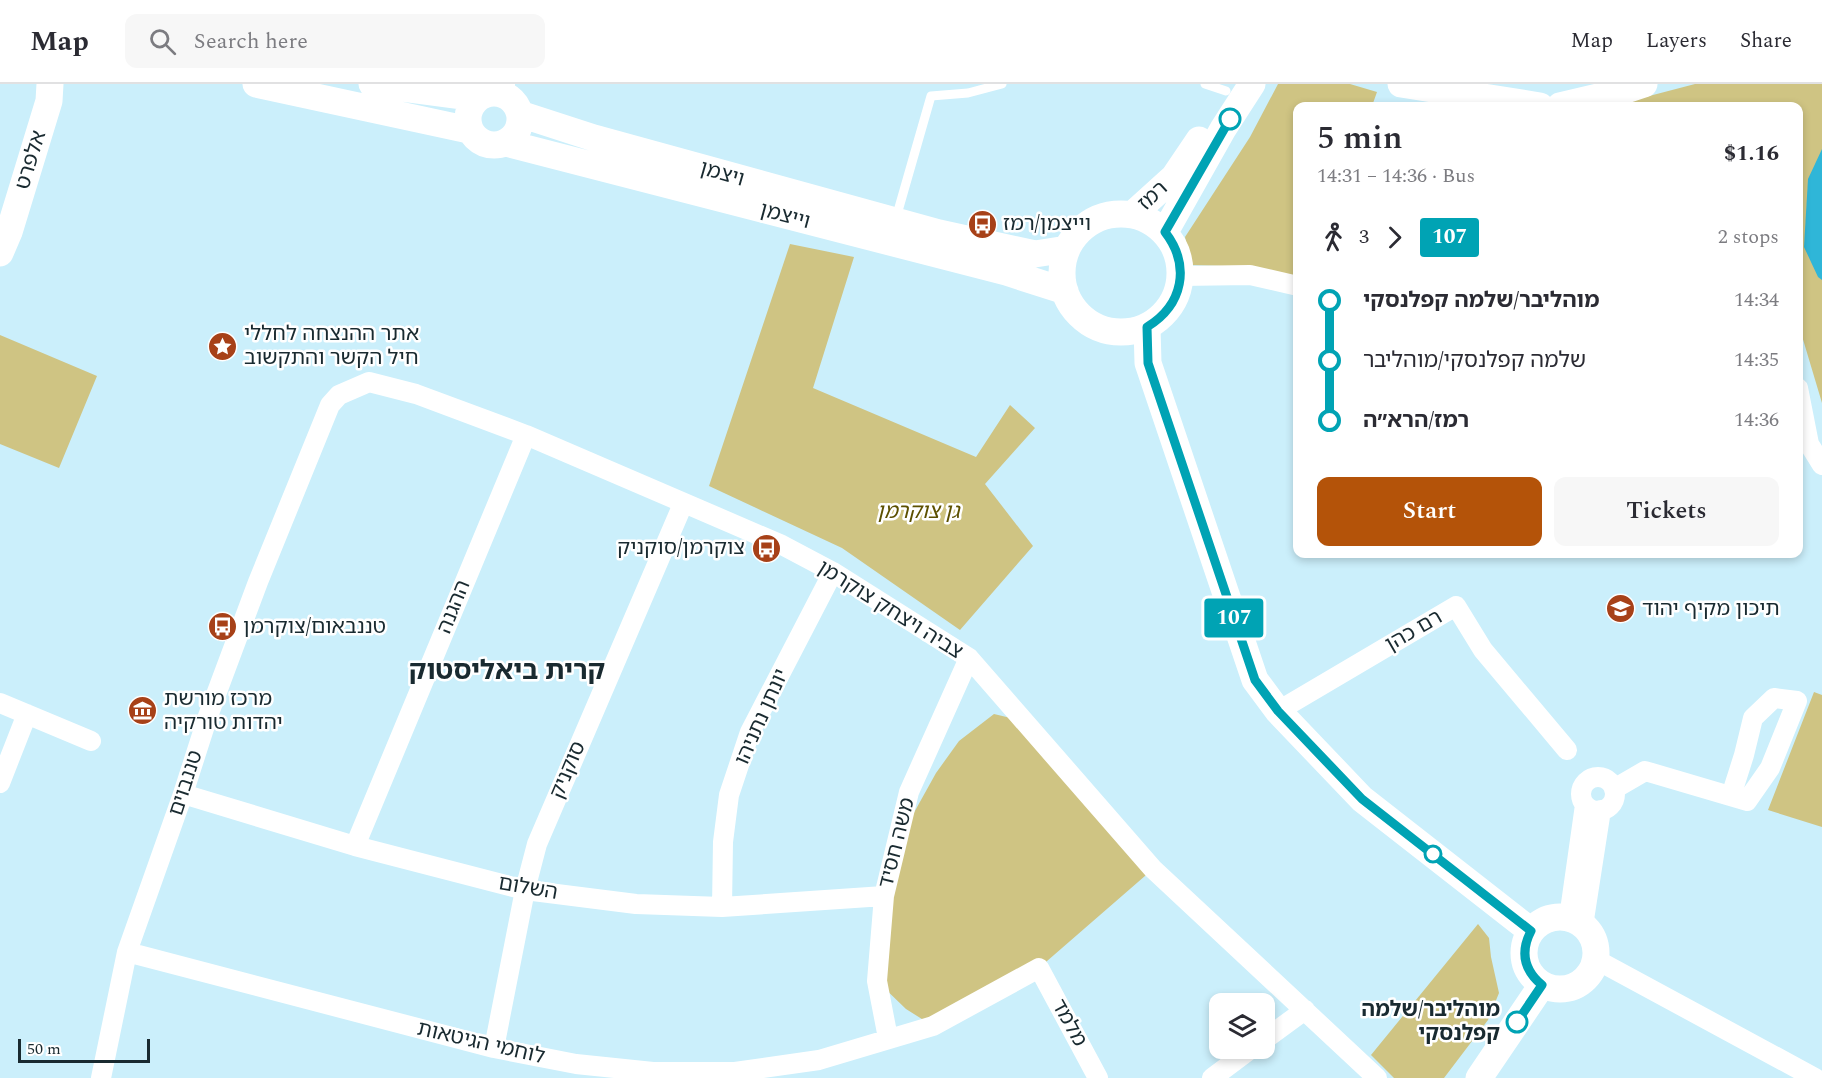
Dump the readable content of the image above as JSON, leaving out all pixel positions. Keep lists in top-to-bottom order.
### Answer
{
  "streets": {
    "street": [
      "אלפרט",
      "ויצמן",
      "רמז",
      "וייצמן",
      "ההגנה",
      "צביה ויצחק צוקרמן",
      "רם כהן",
      "יונתן נתניהו",
      "סוקניק",
      "טננבוים",
      "משה חסיד",
      "השלום",
      "מלמד",
      "לוחמי הגיטאות"
    ]
  },
  "crossings": [
    ["ויצמן", "רמז"],
    ["ויצמן", "וייצמן"],
    ["רמז", "וייצמן"],
    ["ההגנה", "צביה ויצחק צוקרמן"],
    ["ההגנה", "השלום"],
    ["צביה ויצחק צוקרמן", "יונתן נתניהו"],
    ["צביה ויצחק צוקרמן", "סוקניק"],
    ["צביה ויצחק צוקרמן", "טננבוים"],
    ["צביה ויצחק צוקרמן", "משה חסיד"],
    ["יונתן נתניהו", "השלום"],
    ["סוקניק", "השלום"],
    ["סוקניק", "לוחמי הגיטאות"],
    ["טננבוים", "השלום"],
    ["טננבוים", "לוחמי הגיטאות"],
    ["משה חסיד", "השלום"],
    ["משה חסיד", "לוחמי הגיטאות"],
    ["מלמד", "לוחמי הגיטאות"]
  ],
  "districts": ["קרית ביאליסטוק"],
  "parks": ["גן צוקרמן"],
  "places": {
    "bus stop": ["וייצמן/רמז", "צוקרמן/סוקניק", "טננבאום/צוקרמן"],
    "place": ["אתר ההנצחה לחללי חיל הקשר והתקשוב"],
    "school or university": ["תיכון מקיף יהוד"],
    "museum": ["מרכז מורשת יהדות טורקיה"],
    "other": ["מוהליבר/שלמה קפלנסקי"]
  },
  "lines": ["bus line 107"],
  "scale_bar": "50 m",
  "page": {
    "header": "Map",
    "search": "Search here",
    "nav": ["Map", "Layers", "Share"],
    "on_map": "107",
    "heading": ["5 min", "14:31 – 14:36 · Bus", "$1.16"],
    "legs": ["3", "107", "2 stops"],
    "list": [
      {
        "name": "מוהליבר/שלמה קפלנסקי",
        "value": "14:34"
      },
      {
        "name": "שלמה קפלנסקי/מוהליבר",
        "value": "14:35"
      },
      {
        "name": "רמז/הרא״ה",
        "value": "14:36"
      }
    ],
    "buttons": ["Start", "Tickets"],
    "scale": "50 m"
  }
}
